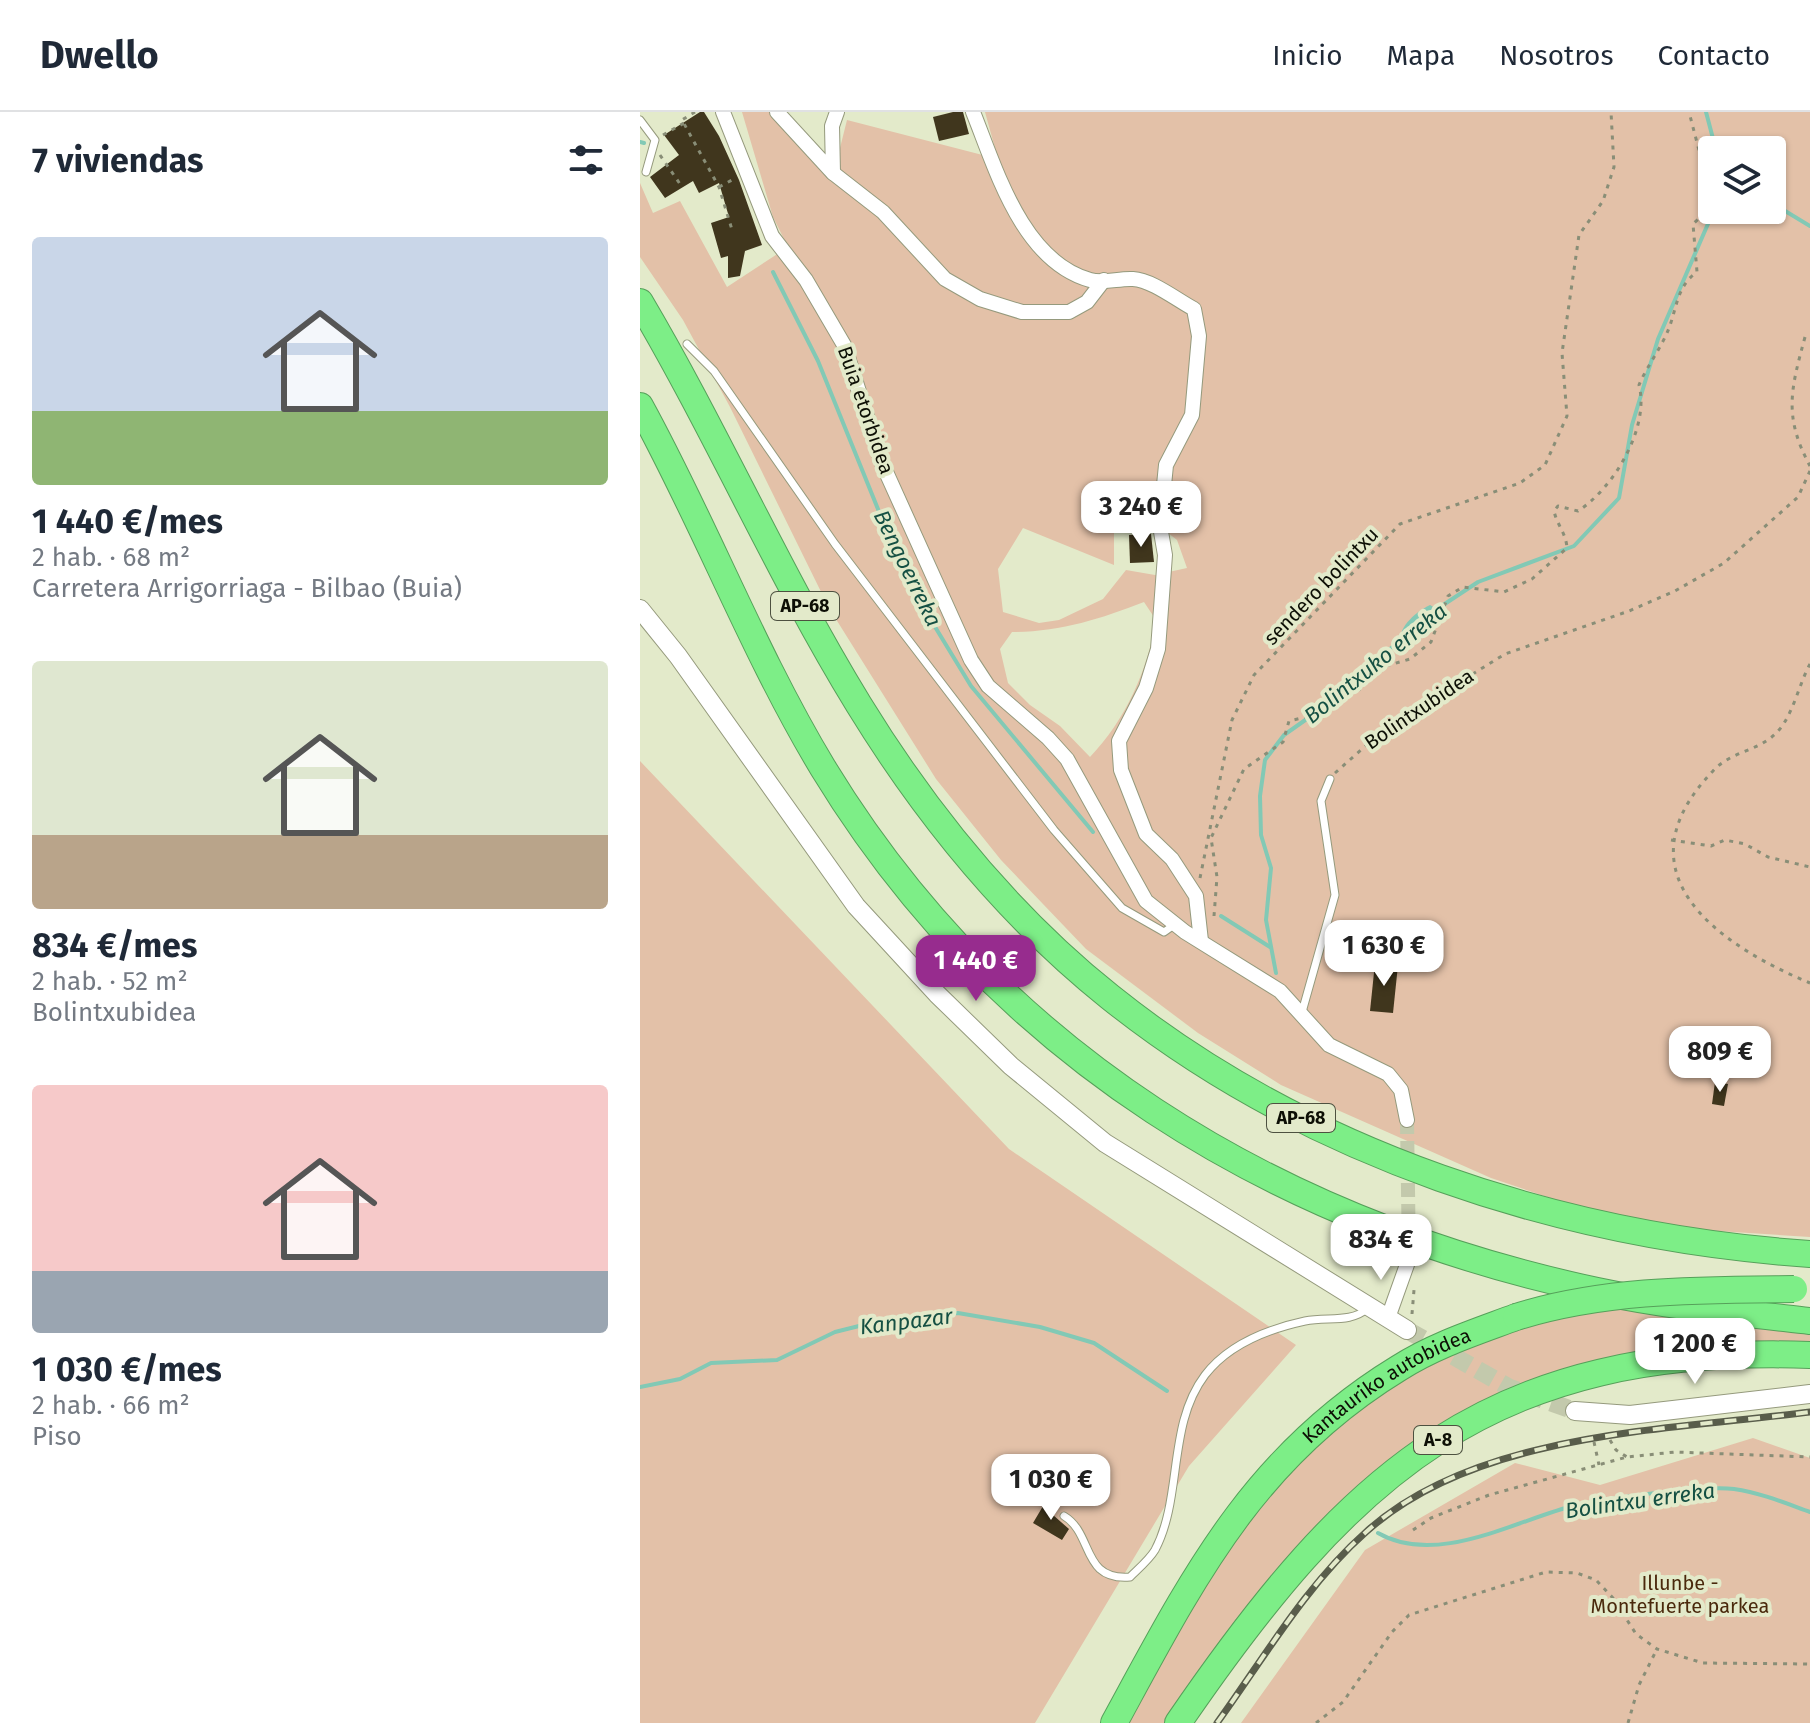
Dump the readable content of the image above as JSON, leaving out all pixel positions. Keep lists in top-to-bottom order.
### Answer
{
  "streets": {
    "highway": ["AP-68", "Kantauriko autobidea", "A-8"],
    "street": ["Buia etorbidea"],
    "path": ["sendero bolintxu", "Bolintxubidea"]
  },
  "water": [
    "Bengoerreka",
    "Bolintxuko erreka",
    "Kanpazar",
    "Bolintxu erreka"
  ],
  "parks": ["Illunbe - Montefuerte parkea"],
  "page": {
    "header": "Dwello",
    "nav": [
      "Inicio",
      "Mapa",
      "Nosotros",
      "Contacto"
    ],
    "heading": "7 viviendas",
    "list": [
      {
        "name": "1 440 €/mes",
        "note": "2 hab. · 68 m² · Carretera Arrigorriaga - Bilbao (Buia)"
      },
      {
        "name": "834 €/mes",
        "note": "2 hab. · 52 m² · Bolintxubidea"
      },
      {
        "name": "1 030 €/mes",
        "note": "2 hab. · 66 m² · Piso"
      }
    ],
    "price": [
      "3 240 €",
      "1 630 €",
      "1 440 €",
      "809 €",
      "834 €",
      "1 200 €",
      "1 030 €"
    ]
  }
}
